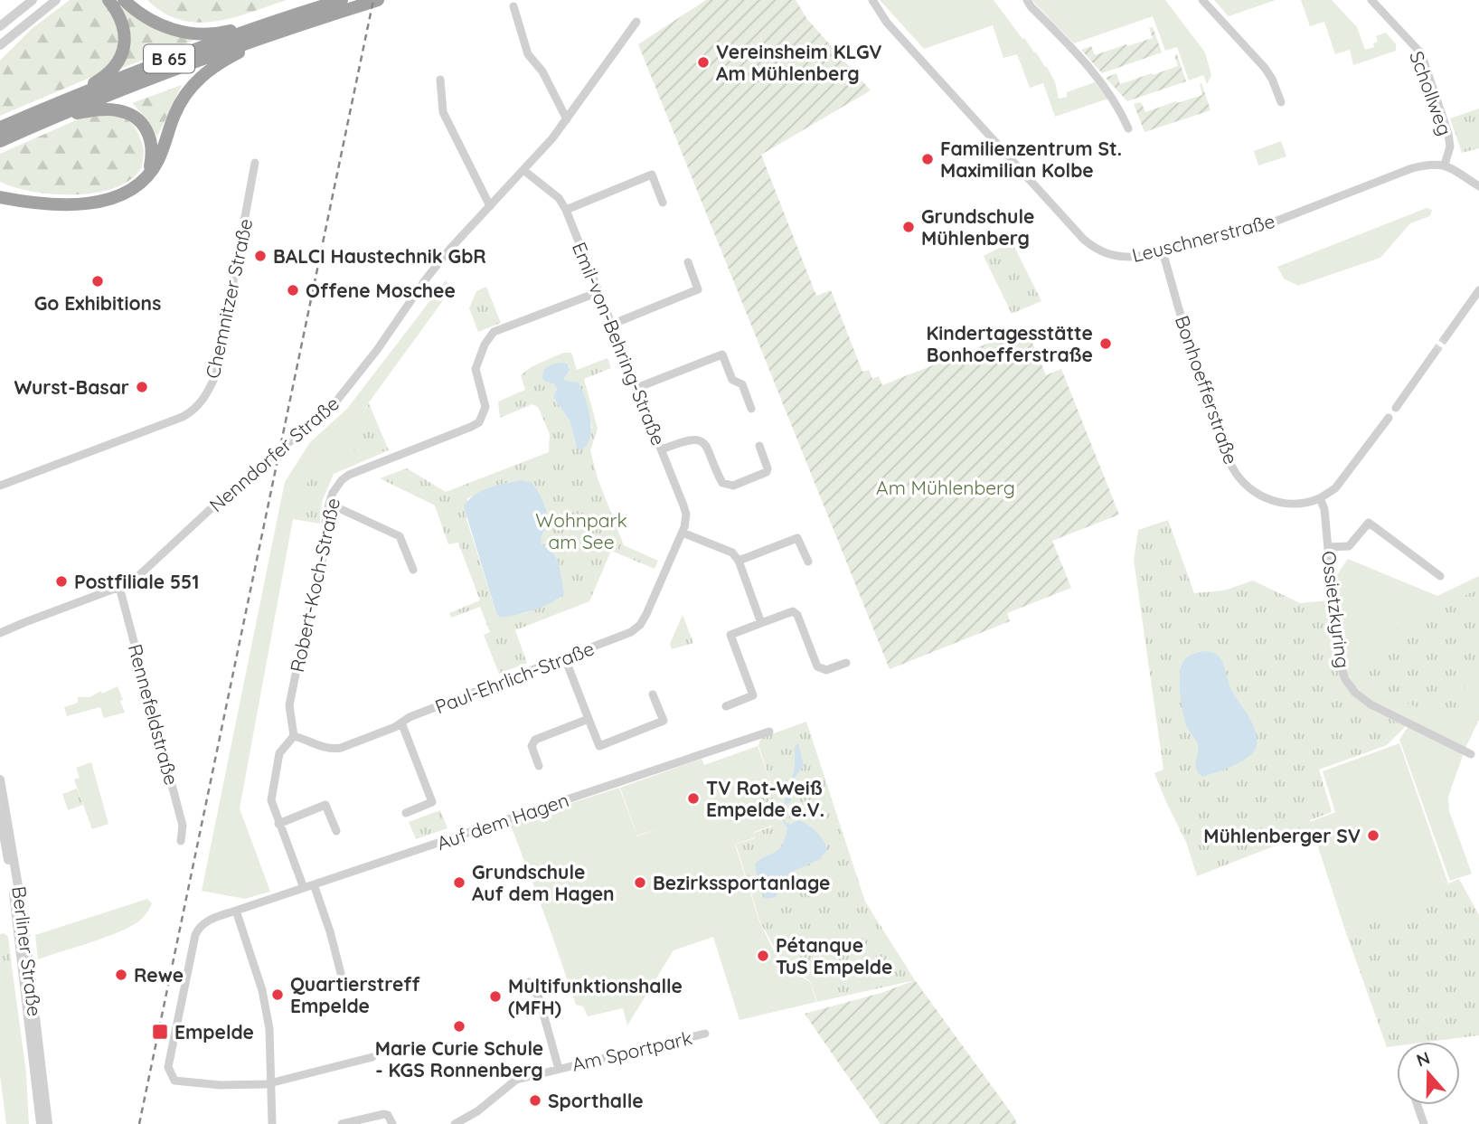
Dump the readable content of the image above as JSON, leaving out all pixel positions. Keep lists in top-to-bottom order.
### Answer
{
  "streets": {
    "highway": ["B 65"],
    "street": [
      "Schollweg",
      "Leuschnerstraße",
      "Chemnitzer Straße",
      "Emil-von-Behring-Straße",
      "Bonhoefferstraße",
      "Nenndorfer Straße",
      "Robert-Koch-Straße",
      "Ossietzkyring",
      "Paul-Ehrlich-Straße",
      "Rennefeldstraße",
      "Auf dem Hagen",
      "Berliner Straße",
      "Am Sportpark"
    ]
  },
  "crossings": [
    ["Schollweg", "Leuschnerstraße"],
    ["Leuschnerstraße", "Bonhoefferstraße"],
    ["Emil-von-Behring-Straße", "Nenndorfer Straße"],
    ["Emil-von-Behring-Straße", "Robert-Koch-Straße"],
    ["Emil-von-Behring-Straße", "Paul-Ehrlich-Straße"],
    ["Bonhoefferstraße", "Ossietzkyring"],
    ["Nenndorfer Straße", "Rennefeldstraße"],
    ["Robert-Koch-Straße", "Paul-Ehrlich-Straße"]
  ],
  "parks": ["Am Mühlenberg", "Wohnpark am See"],
  "places": {
    "other": [
      "Vereinsheim KLGV Am Mühlenberg",
      "Familienzentrum St. Maximilian Kolbe",
      "Grundschule Mühlenberg",
      "BALCI Haustechnik GbR",
      "Go Exhibitions",
      "Offene Moschee",
      "Kindertagesstätte Bonhoefferstraße",
      "Wurst-Basar",
      "Postfiliale 551",
      "TV Rot-Weiß Empelde e.V.",
      "Mühlenberger SV",
      "Grundschule Auf dem Hagen",
      "Bezirkssportanlage",
      "Pétanque TuS Empelde",
      "Rewe",
      "Quartierstreff Empelde",
      "Multifunktionshalle (MFH)",
      "Marie Curie Schule - KGS Ronnenberg",
      "Sporthalle"
    ],
    "transit": ["Empelde"]
  },
  "north": "top"
}
